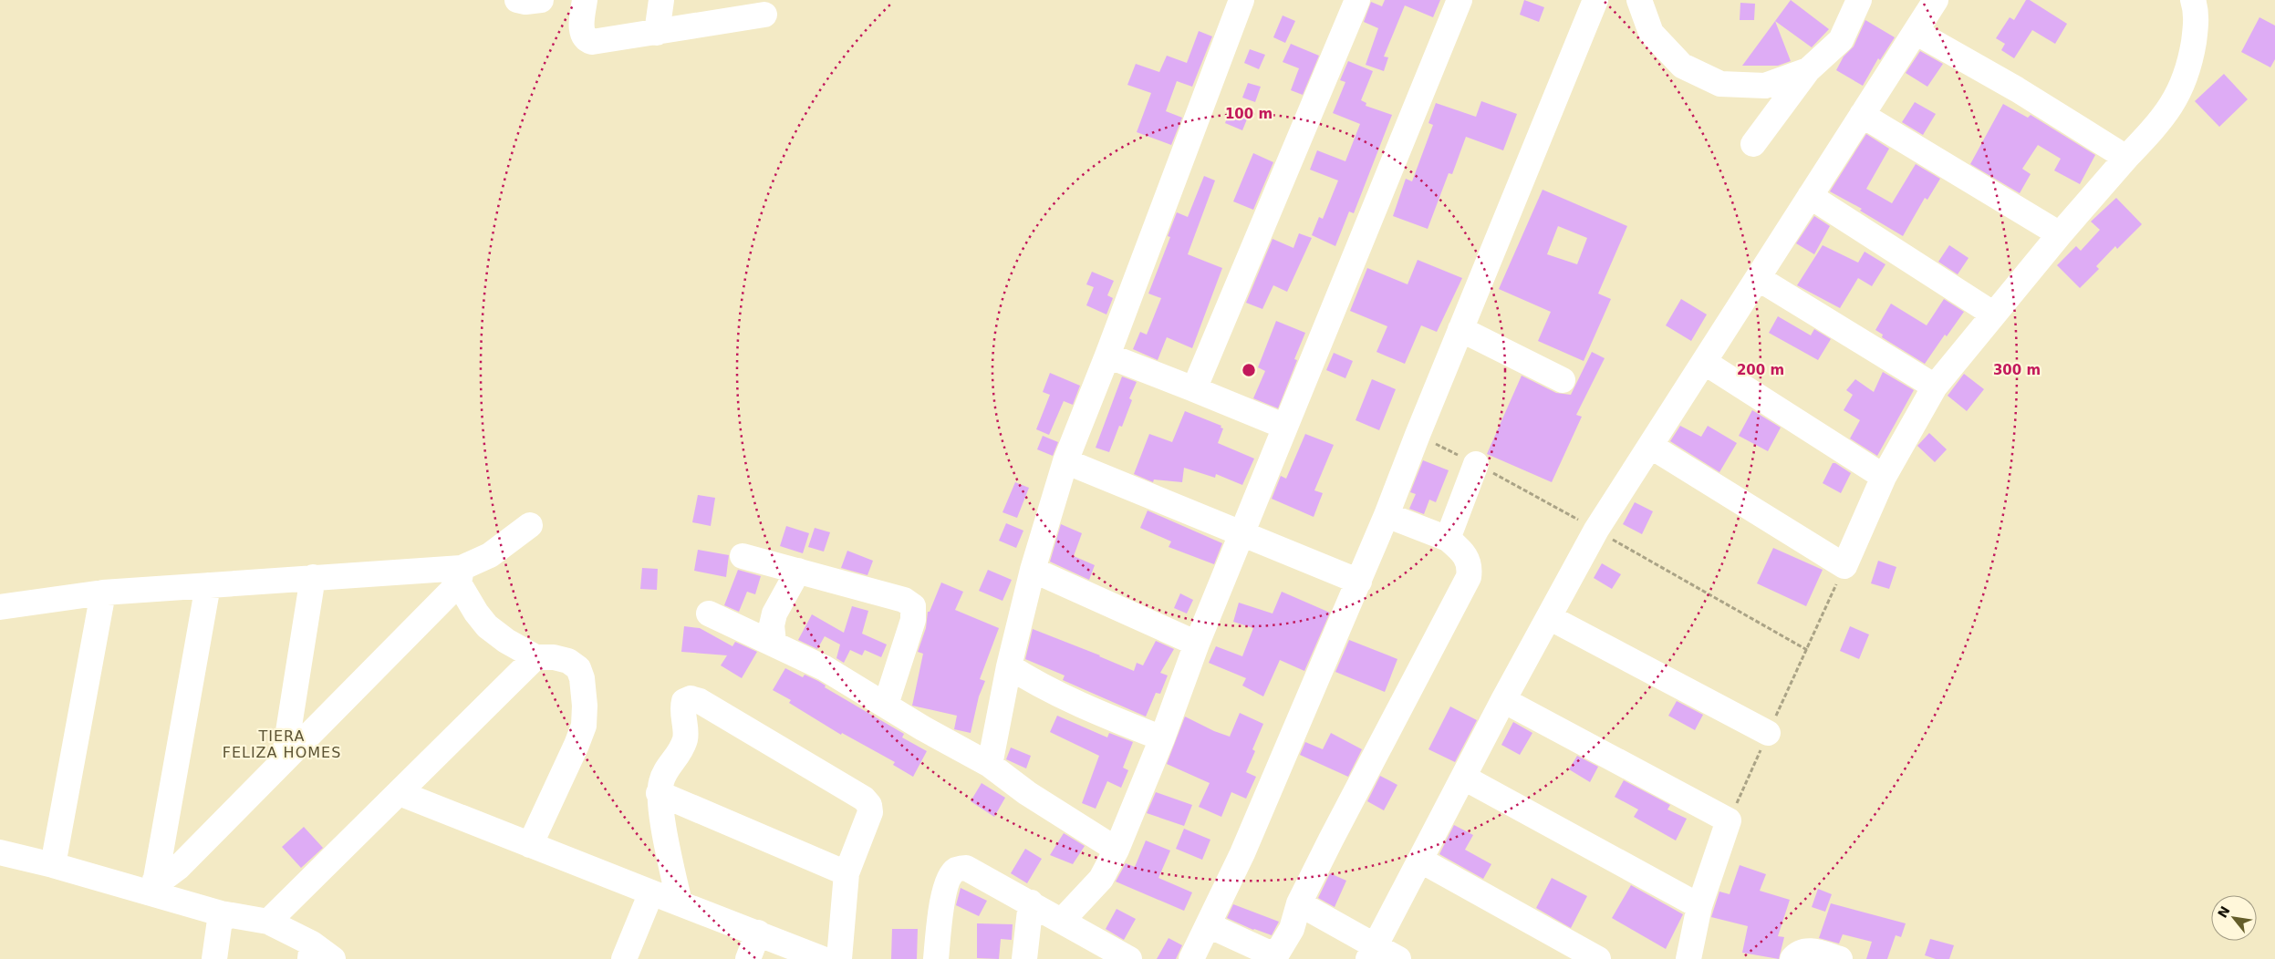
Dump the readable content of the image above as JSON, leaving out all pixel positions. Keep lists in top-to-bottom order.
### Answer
{
  "districts": ["TIERA FELIZA HOMES"],
  "north": "top left",
  "rings": ["100 m", "200 m", "300 m"]
}
